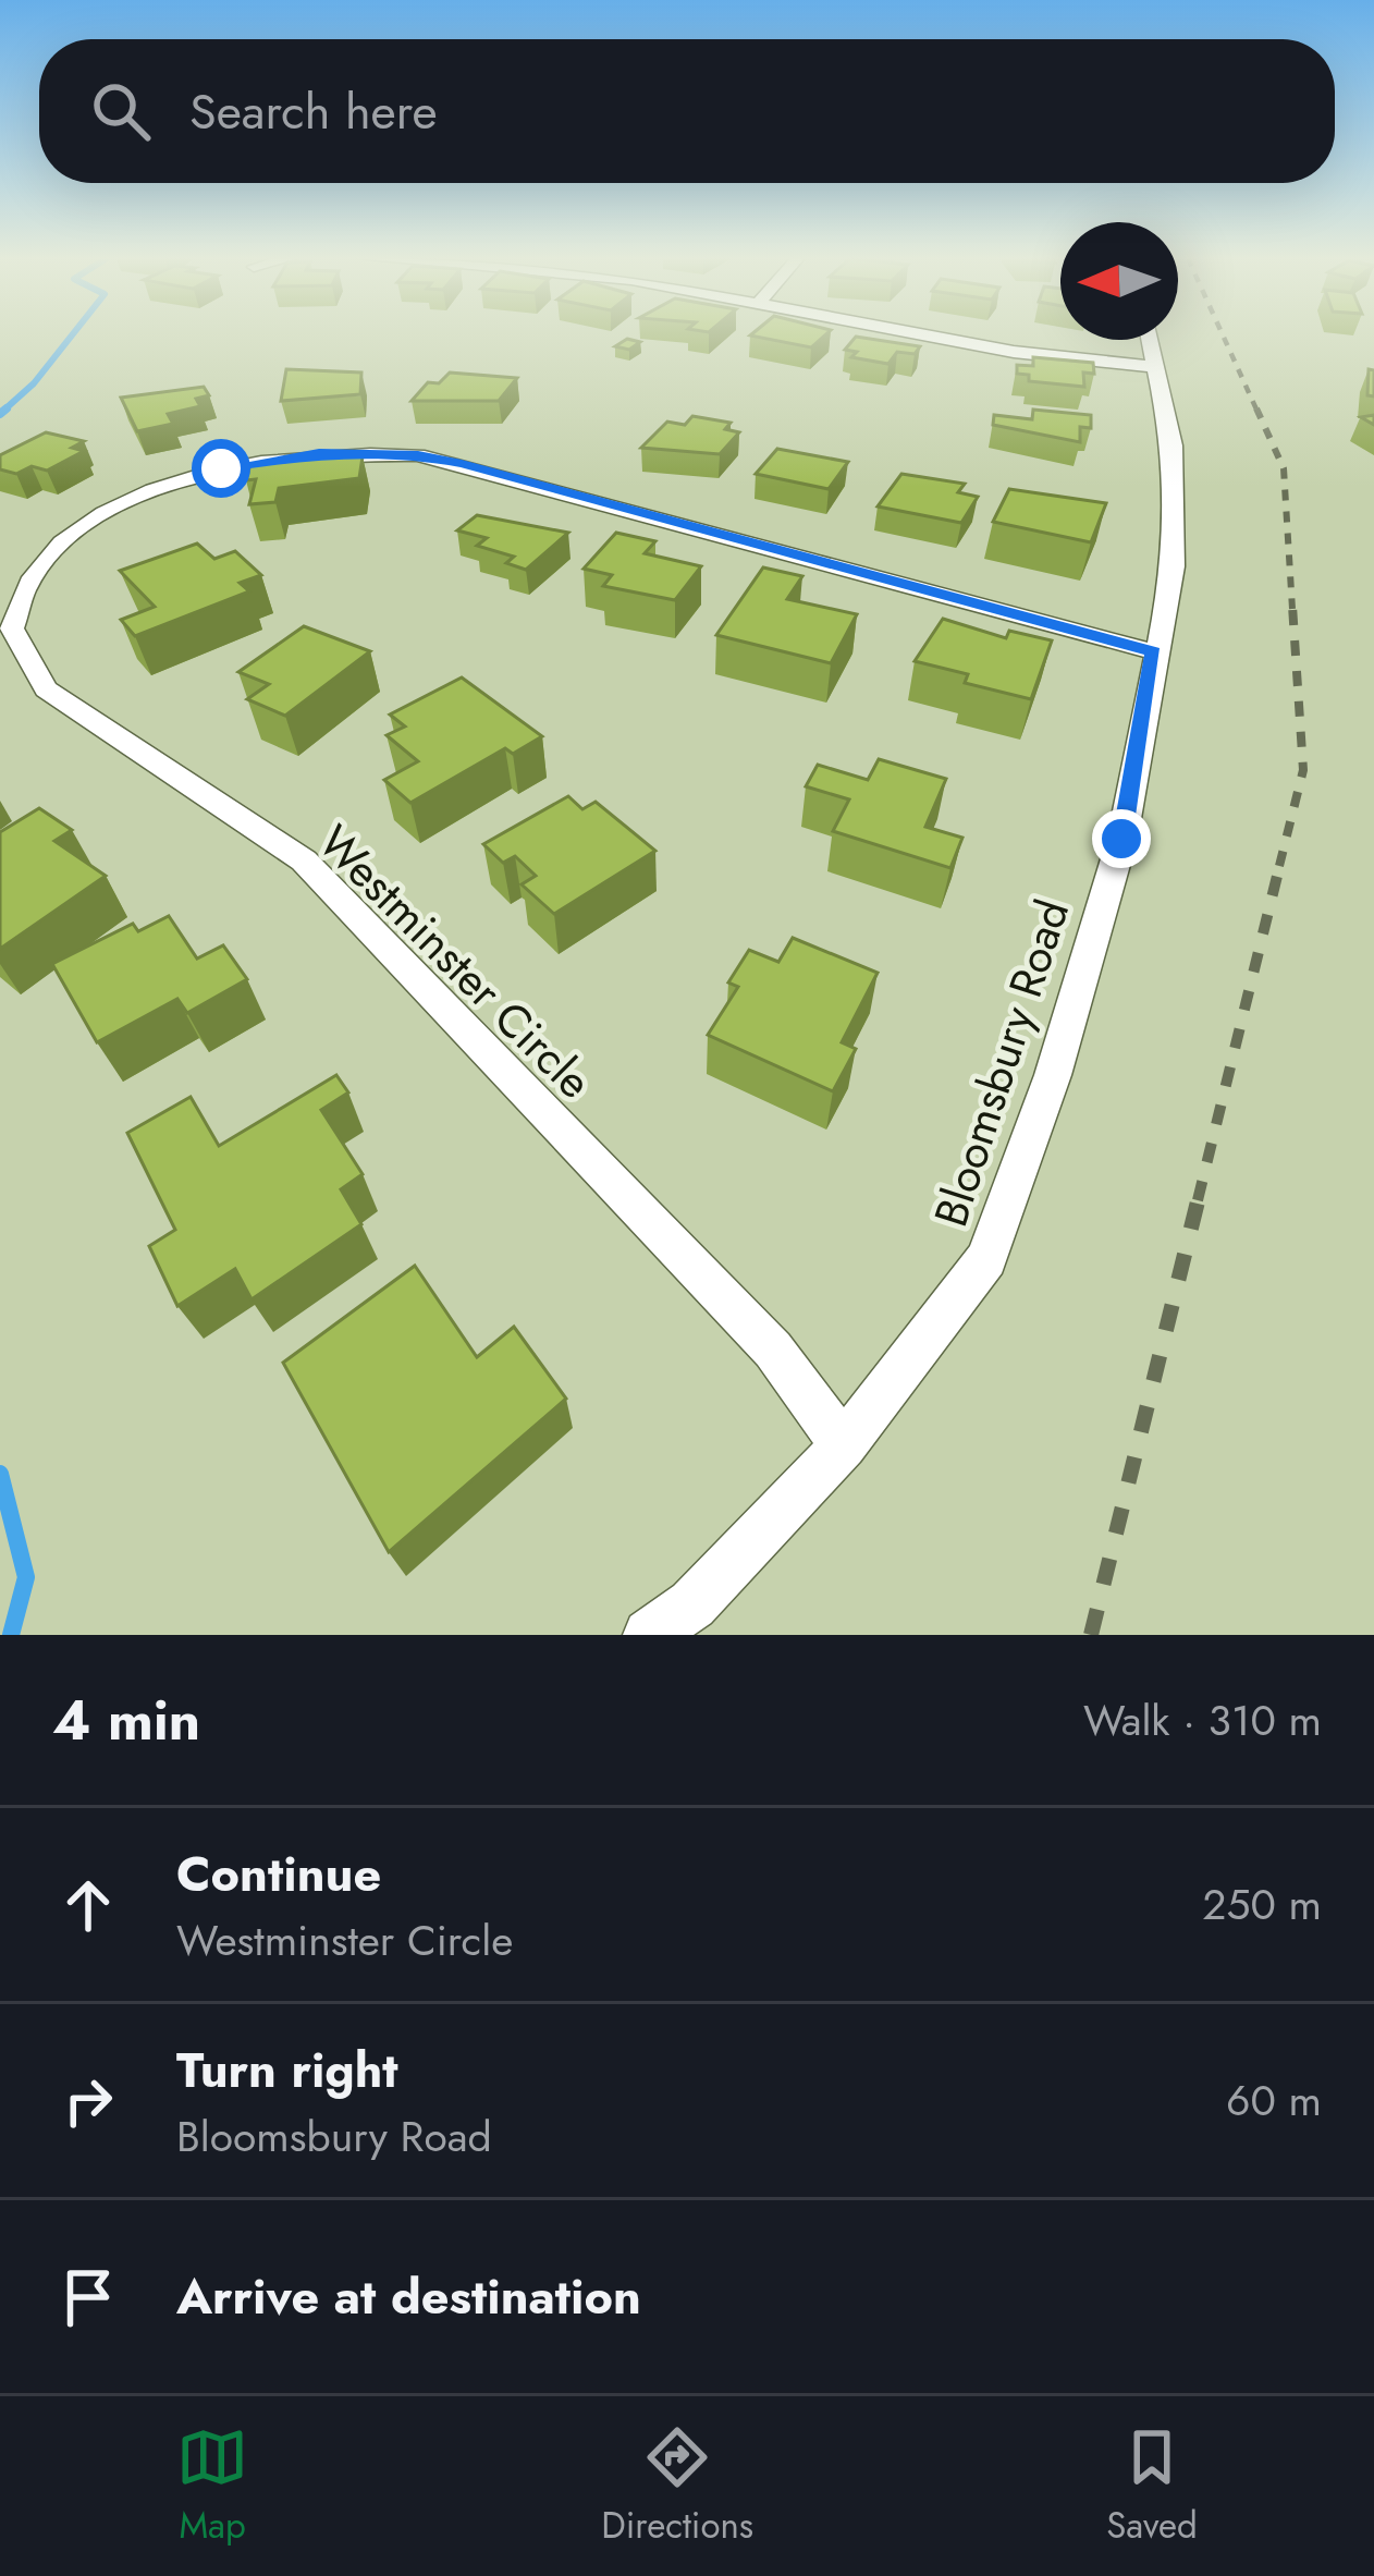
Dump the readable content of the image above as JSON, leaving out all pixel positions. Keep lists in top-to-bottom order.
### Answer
{
  "streets": {
    "street": ["Westminster Circle", "Bloomsbury Road"]
  },
  "crossings": [
    ["Westminster Circle", "Bloomsbury Road"]
  ],
  "north": "left",
  "page": {
    "search": "Search here",
    "heading": ["4 min", "Walk · 310 m"],
    "list": [
      ["Continue", "Westminster Circle", "250 m"],
      ["Turn right", "Bloomsbury Road", "60 m"],
      "Arrive at destination"
    ],
    "nav": ["Map", "Directions", "Saved"]
  }
}
